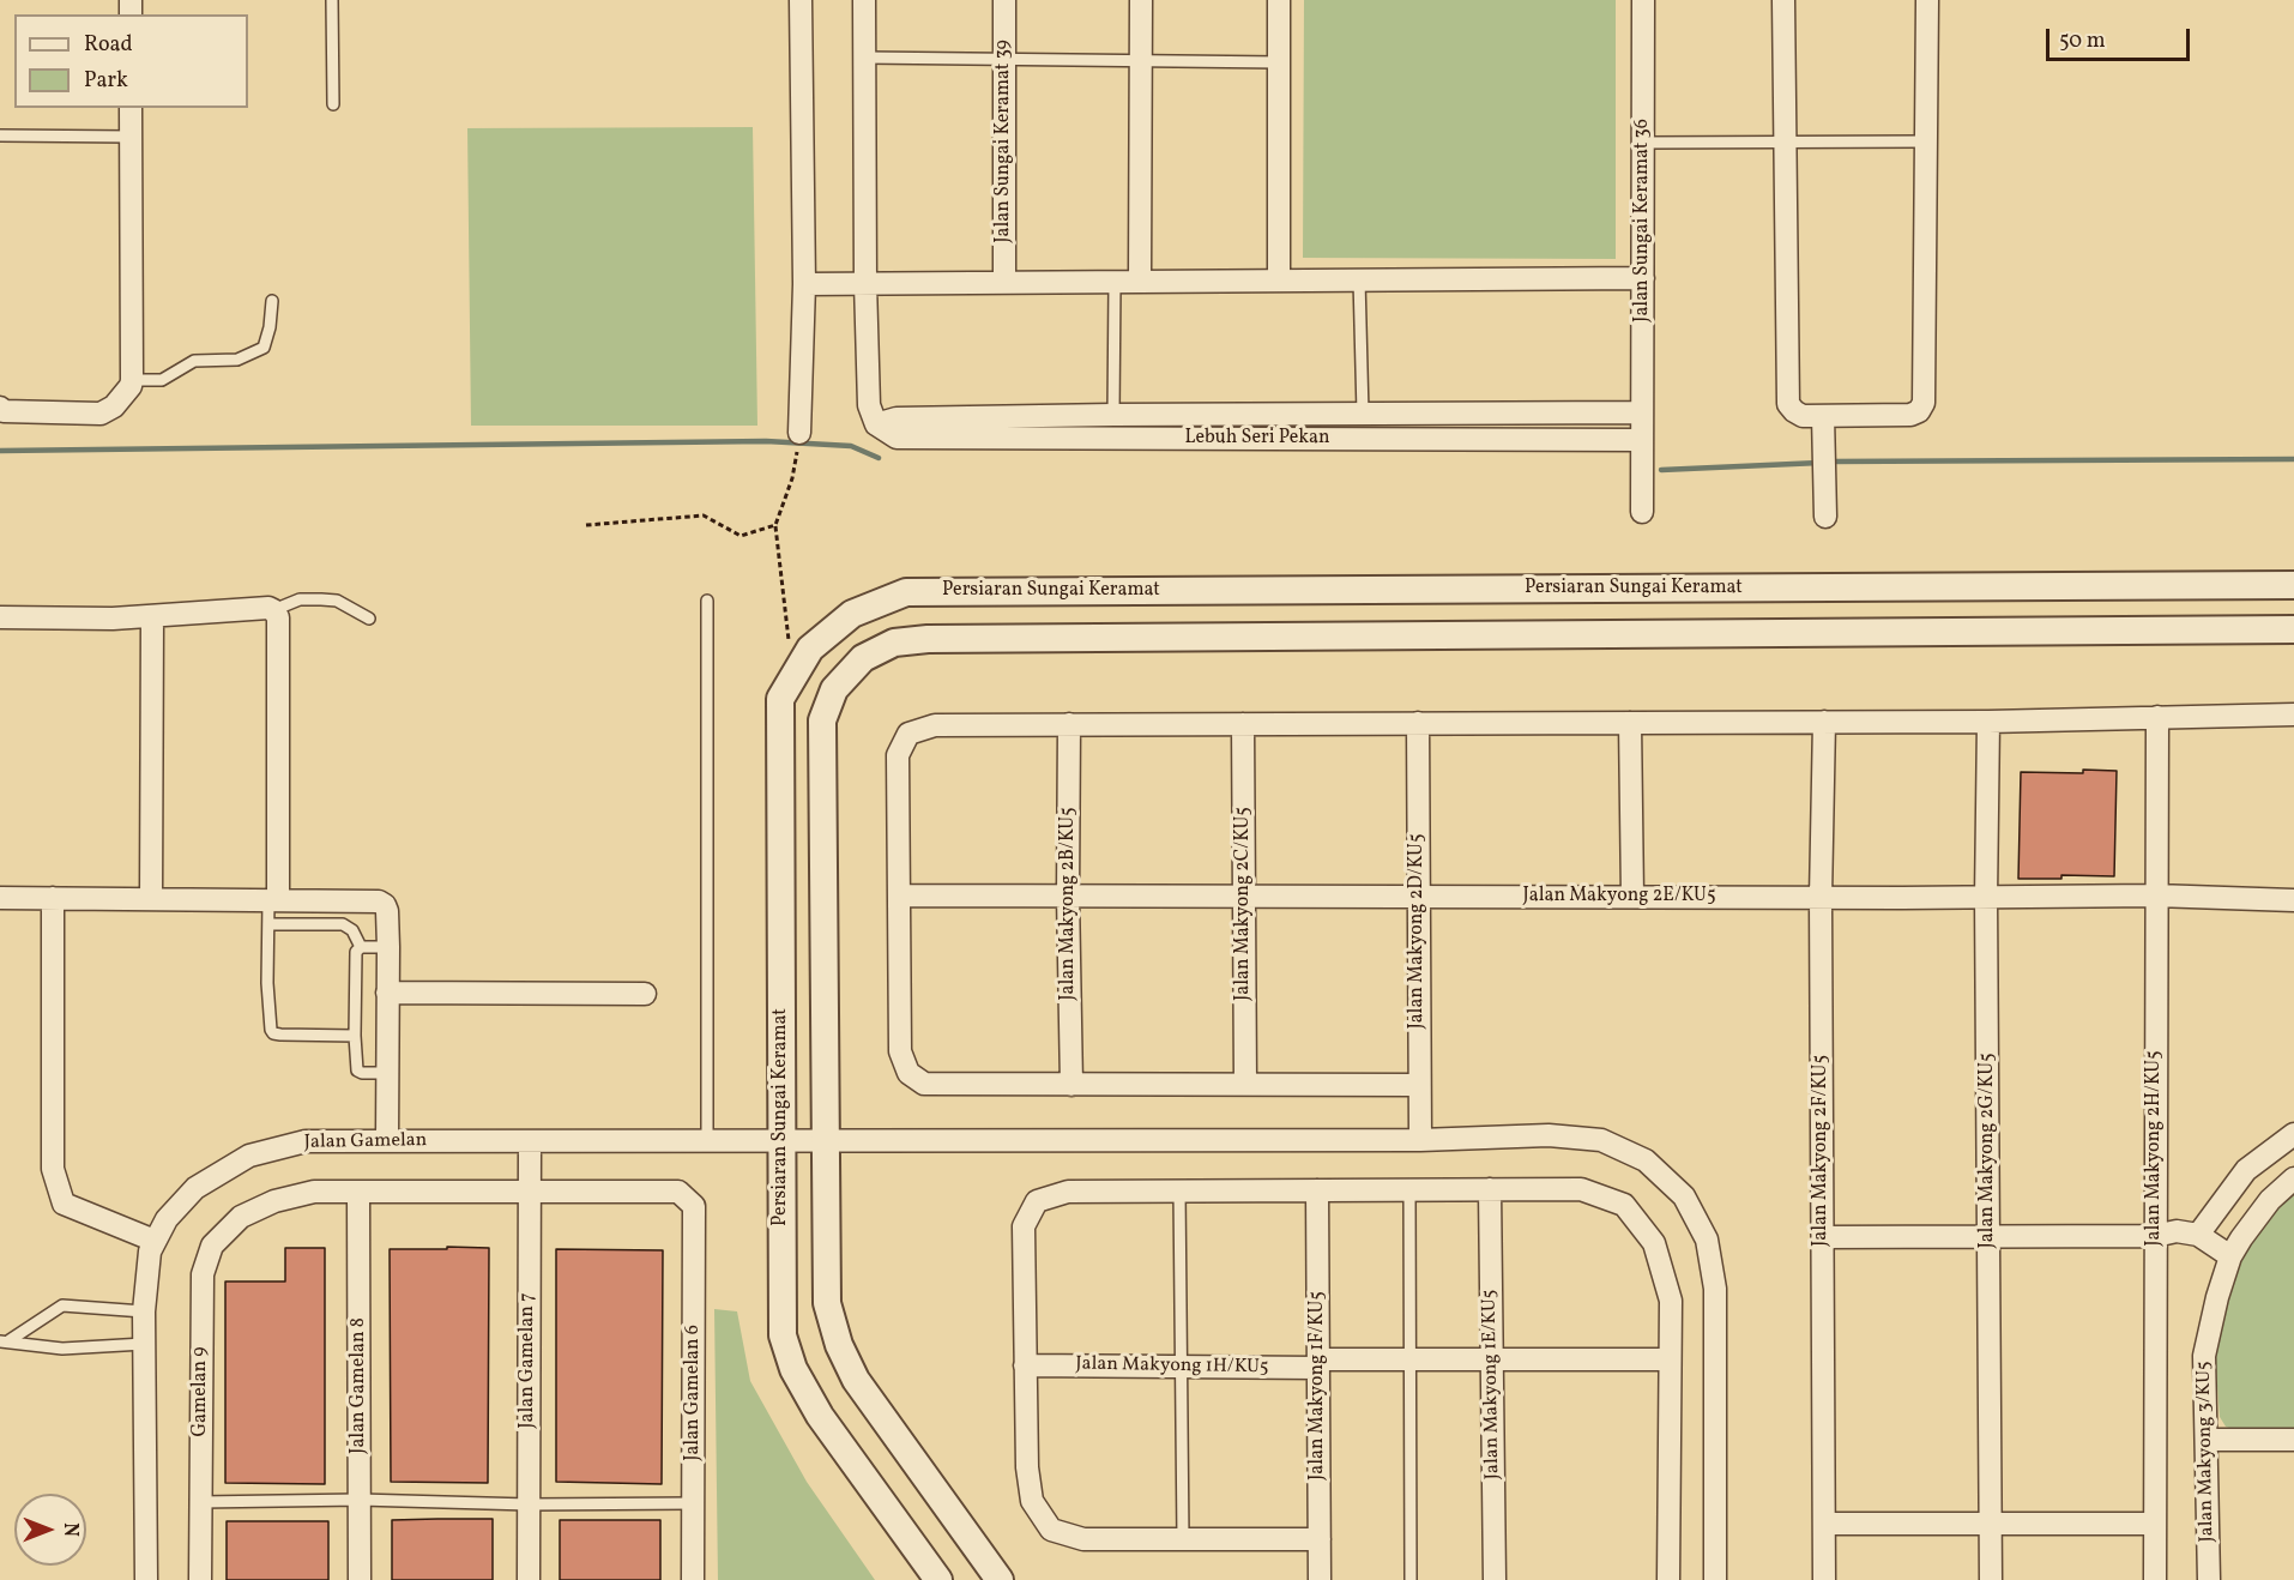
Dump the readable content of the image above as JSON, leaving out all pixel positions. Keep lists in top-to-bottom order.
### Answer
{
  "streets": {
    "street": [
      "Jalan Sungai Keramat 39",
      "Jalan Sungai Keramat 36",
      "Lebuh Seri Pekan",
      "Persiaran Sungai Keramat",
      "Jalan Makyong 2E/KU5",
      "Jalan Makyong 2B/KU5",
      "Jalan Makyong 2C/KU5",
      "Jalan Makyong 2D/KU5",
      "Jalan Gamelan",
      "Jalan Makyong 2H/KU5",
      "Jalan Makyong 2F/KU5",
      "Jalan Makyong 2G/KU5",
      "Jalan Gamelan 7",
      "Jalan Makyong 1H/KU5",
      "Jalan Makyong 1E/KU5",
      "Jalan Gamelan 8",
      "Jalan Makyong 1F/KU5",
      "Gamelan 9",
      "Jalan Gamelan 6",
      "Jalan Makyong 3/KU5"
    ]
  },
  "crossings": [
    ["Jalan Sungai Keramat 36", "Lebuh Seri Pekan"],
    ["Persiaran Sungai Keramat", "Jalan Gamelan"],
    ["Jalan Makyong 2E/KU5", "Jalan Makyong 2B/KU5"],
    ["Jalan Makyong 2E/KU5", "Jalan Makyong 2C/KU5"],
    ["Jalan Makyong 2E/KU5", "Jalan Makyong 2D/KU5"],
    ["Jalan Makyong 2E/KU5", "Jalan Makyong 2H/KU5"],
    ["Jalan Makyong 2E/KU5", "Jalan Makyong 2F/KU5"],
    ["Jalan Makyong 2E/KU5", "Jalan Makyong 2G/KU5"],
    ["Jalan Makyong 2D/KU5", "Jalan Gamelan"],
    ["Jalan Gamelan", "Jalan Gamelan 7"],
    ["Jalan Gamelan 7", "Jalan Gamelan 6"],
    ["Jalan Makyong 1H/KU5", "Jalan Makyong 1E/KU5"],
    ["Jalan Makyong 1H/KU5", "Jalan Makyong 1F/KU5"],
    ["Jalan Gamelan 8", "Gamelan 9"]
  ],
  "legend": ["Road", "Park"],
  "scale_bar": "50 m",
  "north": "right"
}
